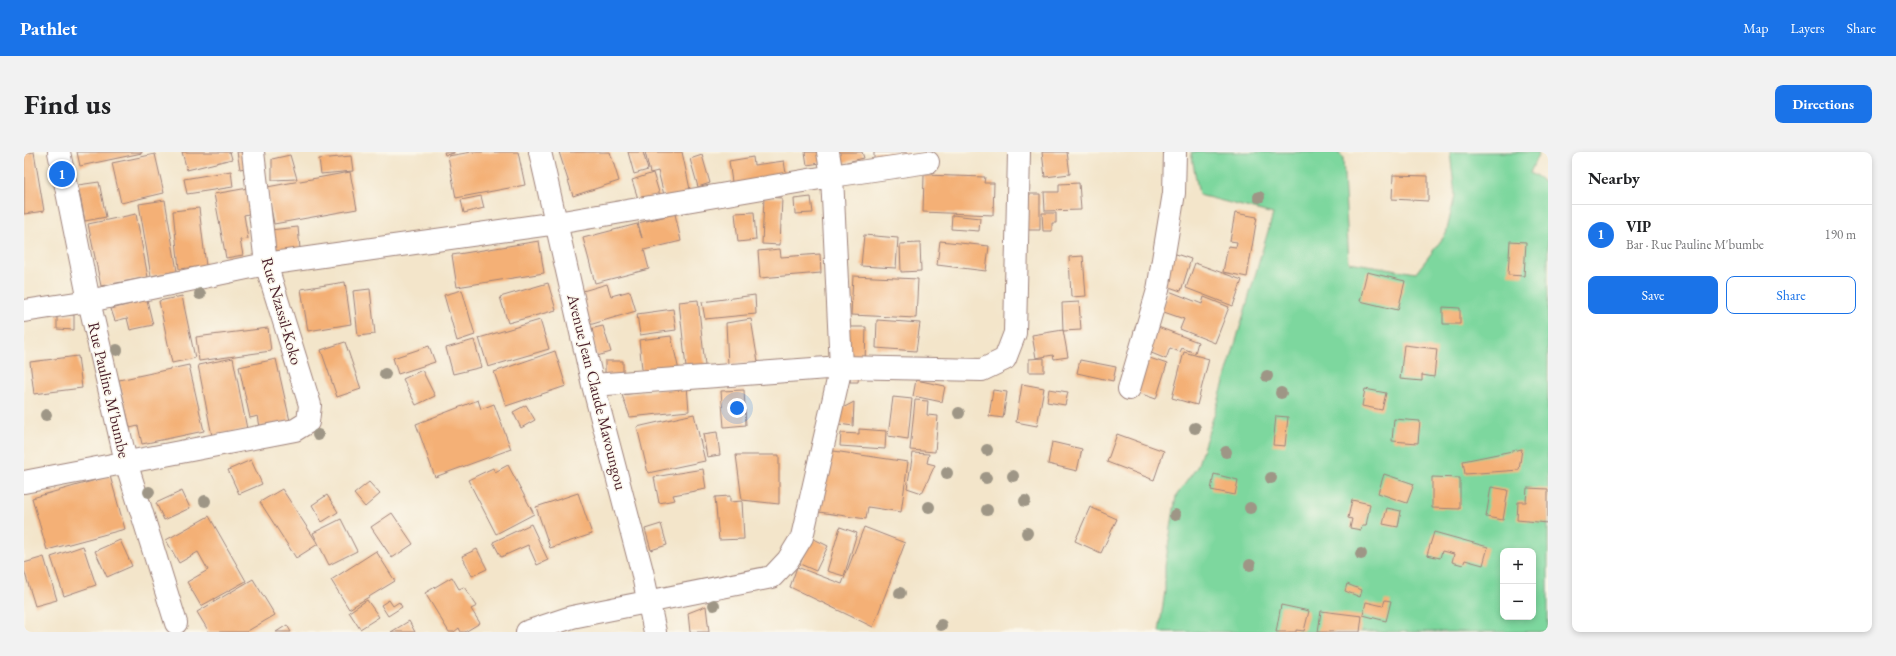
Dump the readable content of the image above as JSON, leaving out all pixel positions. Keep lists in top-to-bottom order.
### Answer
{
  "streets": {
    "street": ["Rue Nzassil-Koko", "Rue Pauline M'bumbe", "Avenue Jean Claude Mavoungou"]
  },
  "crossings": [
    ["Rue Nzassil-Koko", "Rue Pauline M'bumbe"]
  ],
  "page": {
    "header": "Pathlet",
    "nav": ["Map", "Layers", "Share"],
    "buttons": [
      "Directions",
      ["Save", "Share"]
    ],
    "title": "Find us",
    "heading": "Nearby",
    "pins": "1",
    "list": [
      {
        "mark": "1",
        "name": "VIP",
        "note": "Bar · Rue Pauline M'bumbe",
        "value": "190 m"
      }
    ],
    "map_buttons": ["+", "−"]
  }
}
